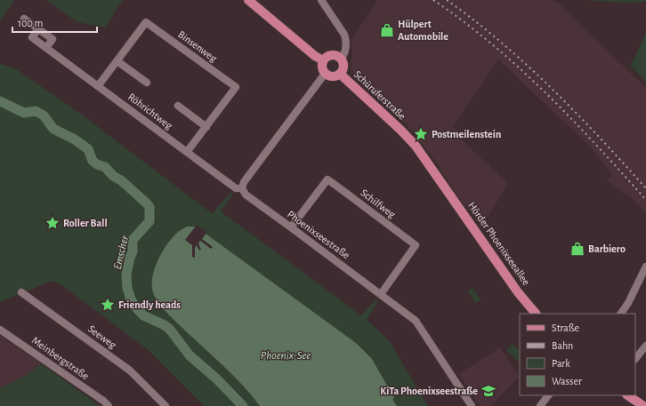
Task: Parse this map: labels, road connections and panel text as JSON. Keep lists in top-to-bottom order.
{
  "streets": {
    "main road": ["Schüruferstraße", "Hörder Phoenixseeallee"],
    "street": [
      "Binsenweg",
      "Röhrichtweg",
      "Schilfweg",
      "Phoenixseestraße",
      "Seeweg",
      "Meinbergstraße"
    ]
  },
  "crossings": [
    ["Binsenweg", "Röhrichtweg"],
    ["Schüruferstraße", "Hörder Phoenixseeallee"],
    ["Röhrichtweg", "Phoenixseestraße"],
    ["Schilfweg", "Phoenixseestraße"]
  ],
  "water": ["Emscher", "Phoenix-See"],
  "places": {
    "shop": ["Hülpert Automobile", "Barbiero"],
    "place": ["Postmeilenstein", "Roller Ball", "Friendly heads"],
    "school or university": ["KiTa Phoenixseestraße"]
  },
  "legend": [
    "Straße",
    "Bahn",
    "Park",
    "Wasser"
  ],
  "scale_bar": "100 m"
}
